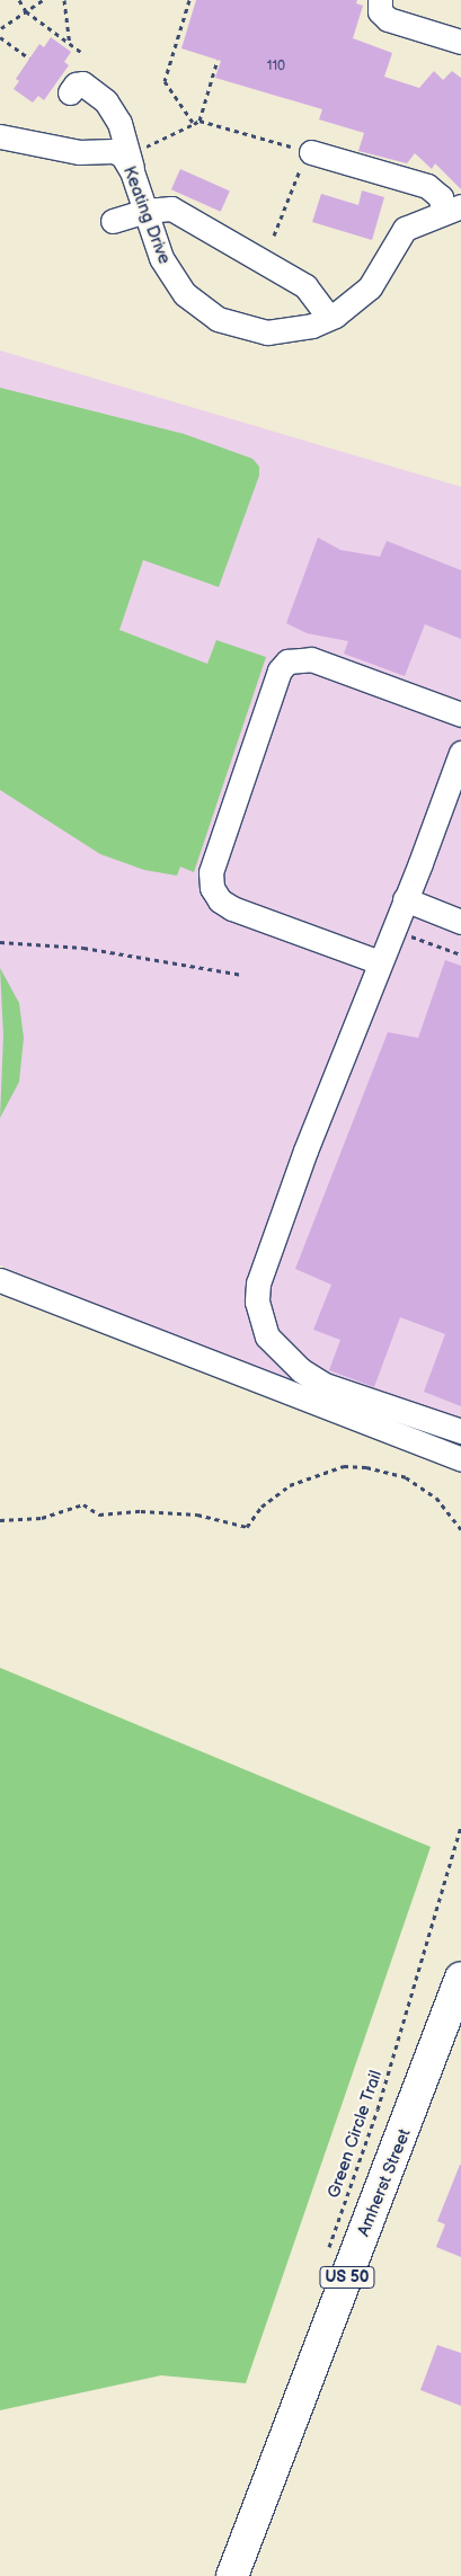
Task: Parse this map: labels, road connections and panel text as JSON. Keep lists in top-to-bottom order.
{
  "streets": {
    "main road": ["Amherst Street", "US 50"],
    "lane": ["Keating Drive"],
    "path": ["Green Circle Trail"]
  },
  "house_numbers": ["110"]
}
